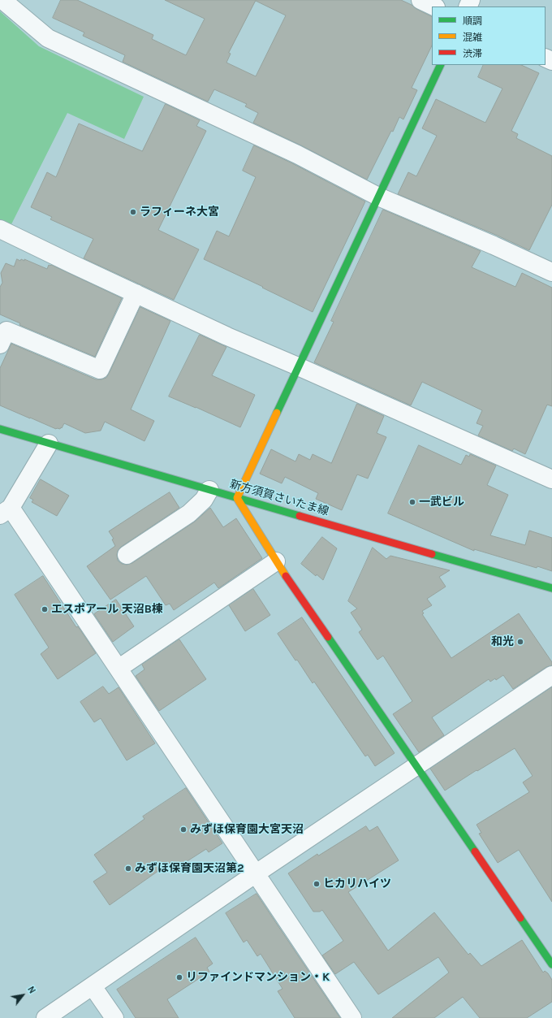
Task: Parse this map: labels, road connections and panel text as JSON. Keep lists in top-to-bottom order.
{
  "streets": {
    "street": ["新方須賀さいたま線"]
  },
  "places": [
    "ラフィーネ大宮",
    "一武ビル",
    "エスポアール 天沼B棟",
    "和光",
    "みずほ保育園大宮天沼",
    "みずほ保育園天沼第2",
    "ヒカリハイツ",
    "リファインドマンション・K"
  ],
  "legend": ["順調", "混雑", "渋滞"],
  "north": "top right"
}
